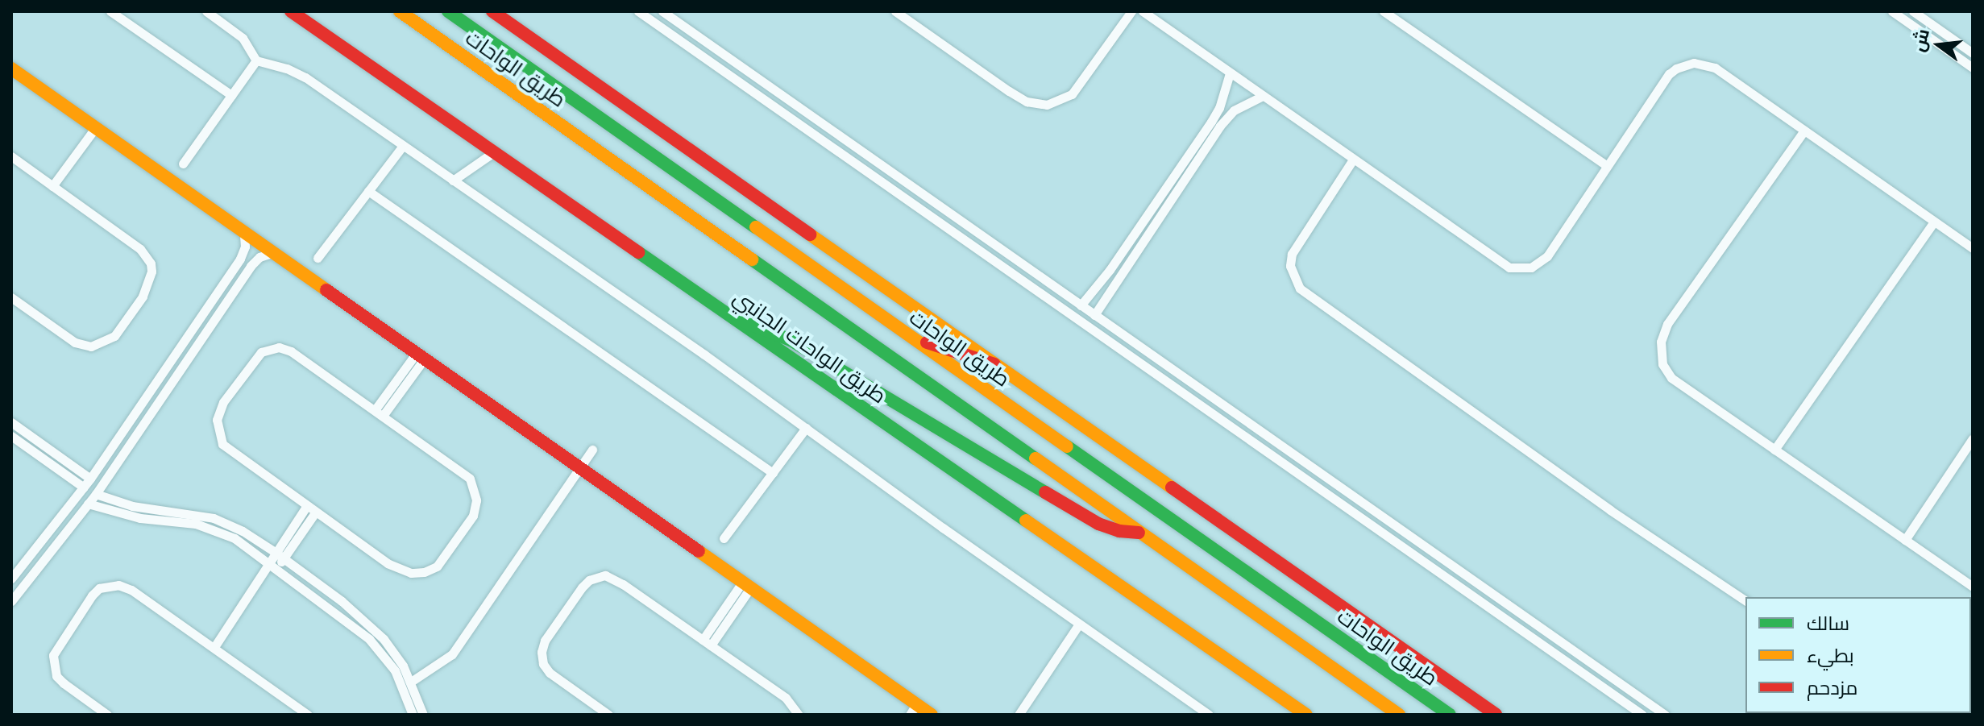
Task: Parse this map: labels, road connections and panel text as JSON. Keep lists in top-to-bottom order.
{
  "streets": {
    "main road": ["طريق الواحات", "طريق الواحات الجانبي"]
  },
  "legend": ["سالك", "بطيء", "مزدحم"],
  "north": "left"
}
